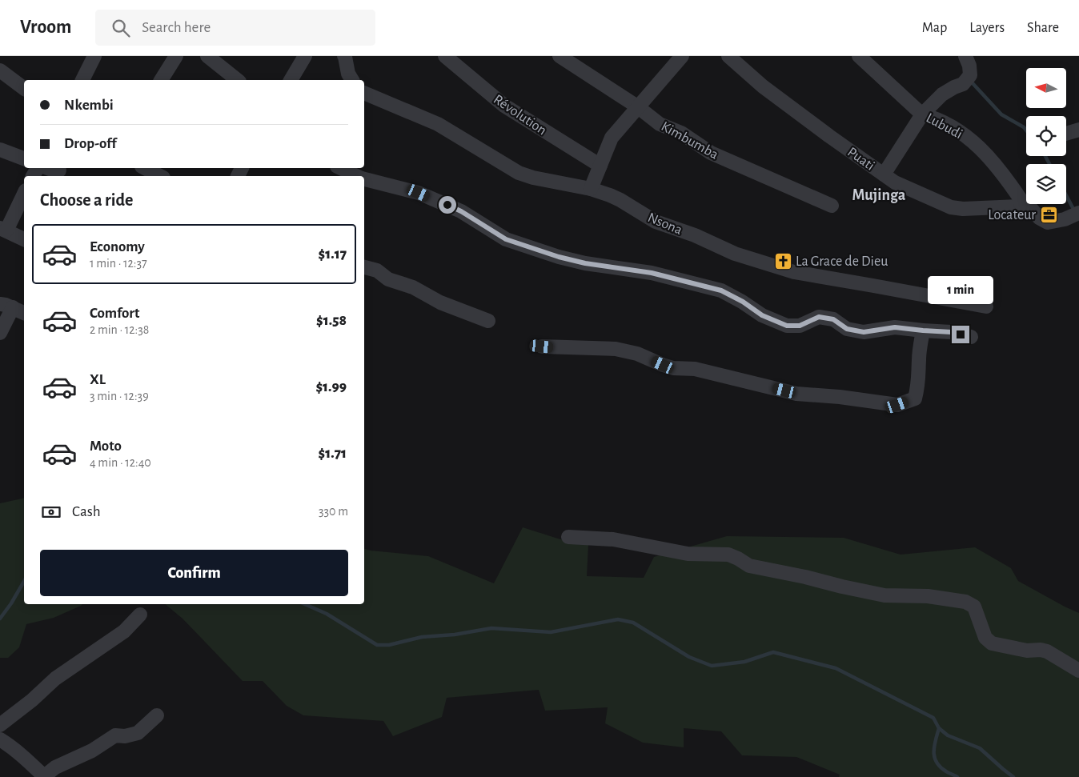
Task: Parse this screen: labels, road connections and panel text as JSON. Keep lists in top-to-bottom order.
{
  "streets": {
    "street": [
      "Révolution",
      "Lubudi",
      "Kimbumba",
      "Puati",
      "Nsona"
    ]
  },
  "crossings": [
    ["Lubudi", "Puati"]
  ],
  "districts": ["Mujinga"],
  "places": {
    "office": ["Locateur"],
    "church": ["La Grace de Dieu"]
  },
  "north": "left",
  "page": {
    "header": "Vroom",
    "search": "Search here",
    "nav": ["Map", "Layers", "Share"],
    "banner": ["Nkembi", "Drop-off"],
    "heading": "Choose a ride",
    "list": [
      {
        "name": "Economy",
        "note": "1 min · 12:37",
        "value": "$1.17"
      },
      {
        "name": "Comfort",
        "note": "2 min · 12:38",
        "value": "$1.58"
      },
      {
        "name": "XL",
        "note": "3 min · 12:39",
        "value": "$1.99"
      },
      {
        "name": "Moto",
        "note": "4 min · 12:40",
        "value": "$1.71"
      }
    ],
    "bubble": "1 min",
    "pay": ["Cash", "330 m"],
    "buttons": "Confirm"
  }
}
